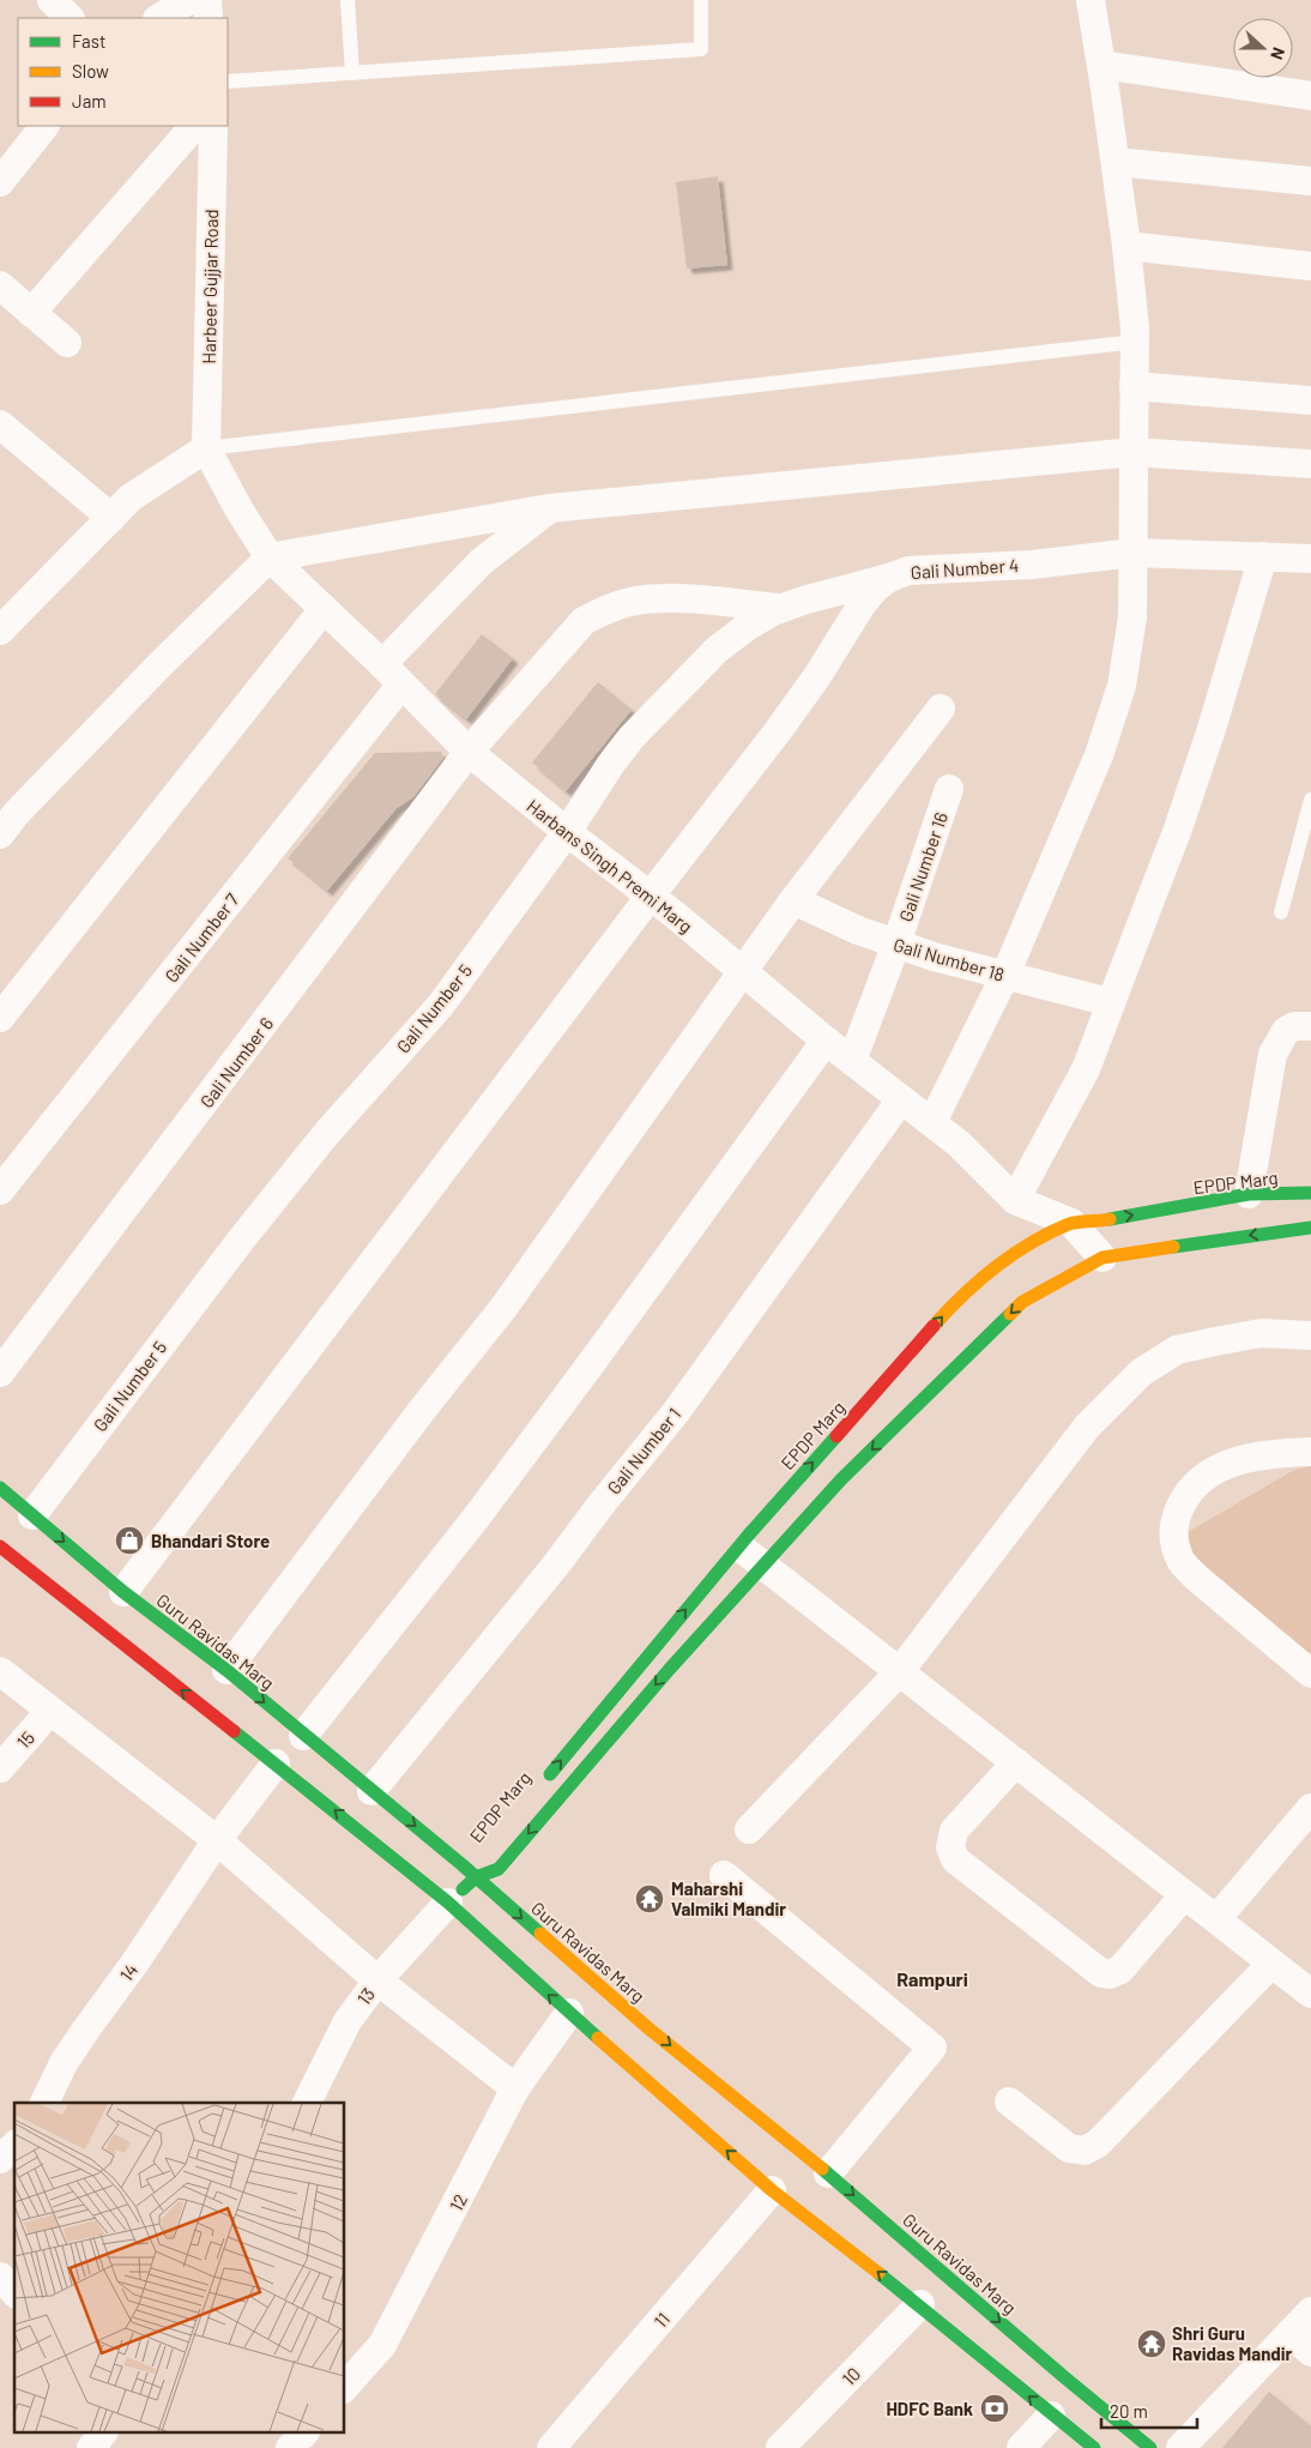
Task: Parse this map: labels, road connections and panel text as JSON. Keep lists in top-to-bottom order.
{
  "streets": {
    "main road": ["EPDP Marg", "Guru Ravidas Marg"],
    "street": [
      "Harbeer Gujjar Road",
      "Gali Number 4",
      "Harbans Singh Premi Marg",
      "Gali Number 16",
      "Gali Number 7",
      "Gali Number 18",
      "Gali Number 5",
      "Gali Number 6",
      "Gali Number 1",
      "15",
      "14",
      "13",
      "12",
      "11",
      "10"
    ]
  },
  "crossings": [
    ["Harbeer Gujjar Road", "Harbans Singh Premi Marg"],
    ["Gali Number 4", "Harbans Singh Premi Marg"],
    ["Gali Number 4", "Gali Number 5"],
    ["Gali Number 4", "Guru Ravidas Marg"],
    ["Harbans Singh Premi Marg", "Gali Number 16"],
    ["Harbans Singh Premi Marg", "Gali Number 7"],
    ["Harbans Singh Premi Marg", "Gali Number 5"],
    ["Harbans Singh Premi Marg", "Gali Number 6"],
    ["Harbans Singh Premi Marg", "EPDP Marg"],
    ["Harbans Singh Premi Marg", "Gali Number 1"],
    ["Gali Number 16", "Gali Number 18"],
    ["Gali Number 5", "Gali Number 6"],
    ["Gali Number 5", "Guru Ravidas Marg"],
    ["EPDP Marg", "Guru Ravidas Marg"],
    ["Gali Number 1", "Guru Ravidas Marg"]
  ],
  "districts": ["Rampuri"],
  "places": {
    "shop": ["Bhandari Store"],
    "temple": ["Maharshi Valmiki Mandir", "Shri Guru Ravidas Mandir"],
    "bank": ["HDFC Bank"]
  },
  "legend": ["Fast", "Slow", "Jam"],
  "scale_bar": "20 m",
  "north": "right"
}
